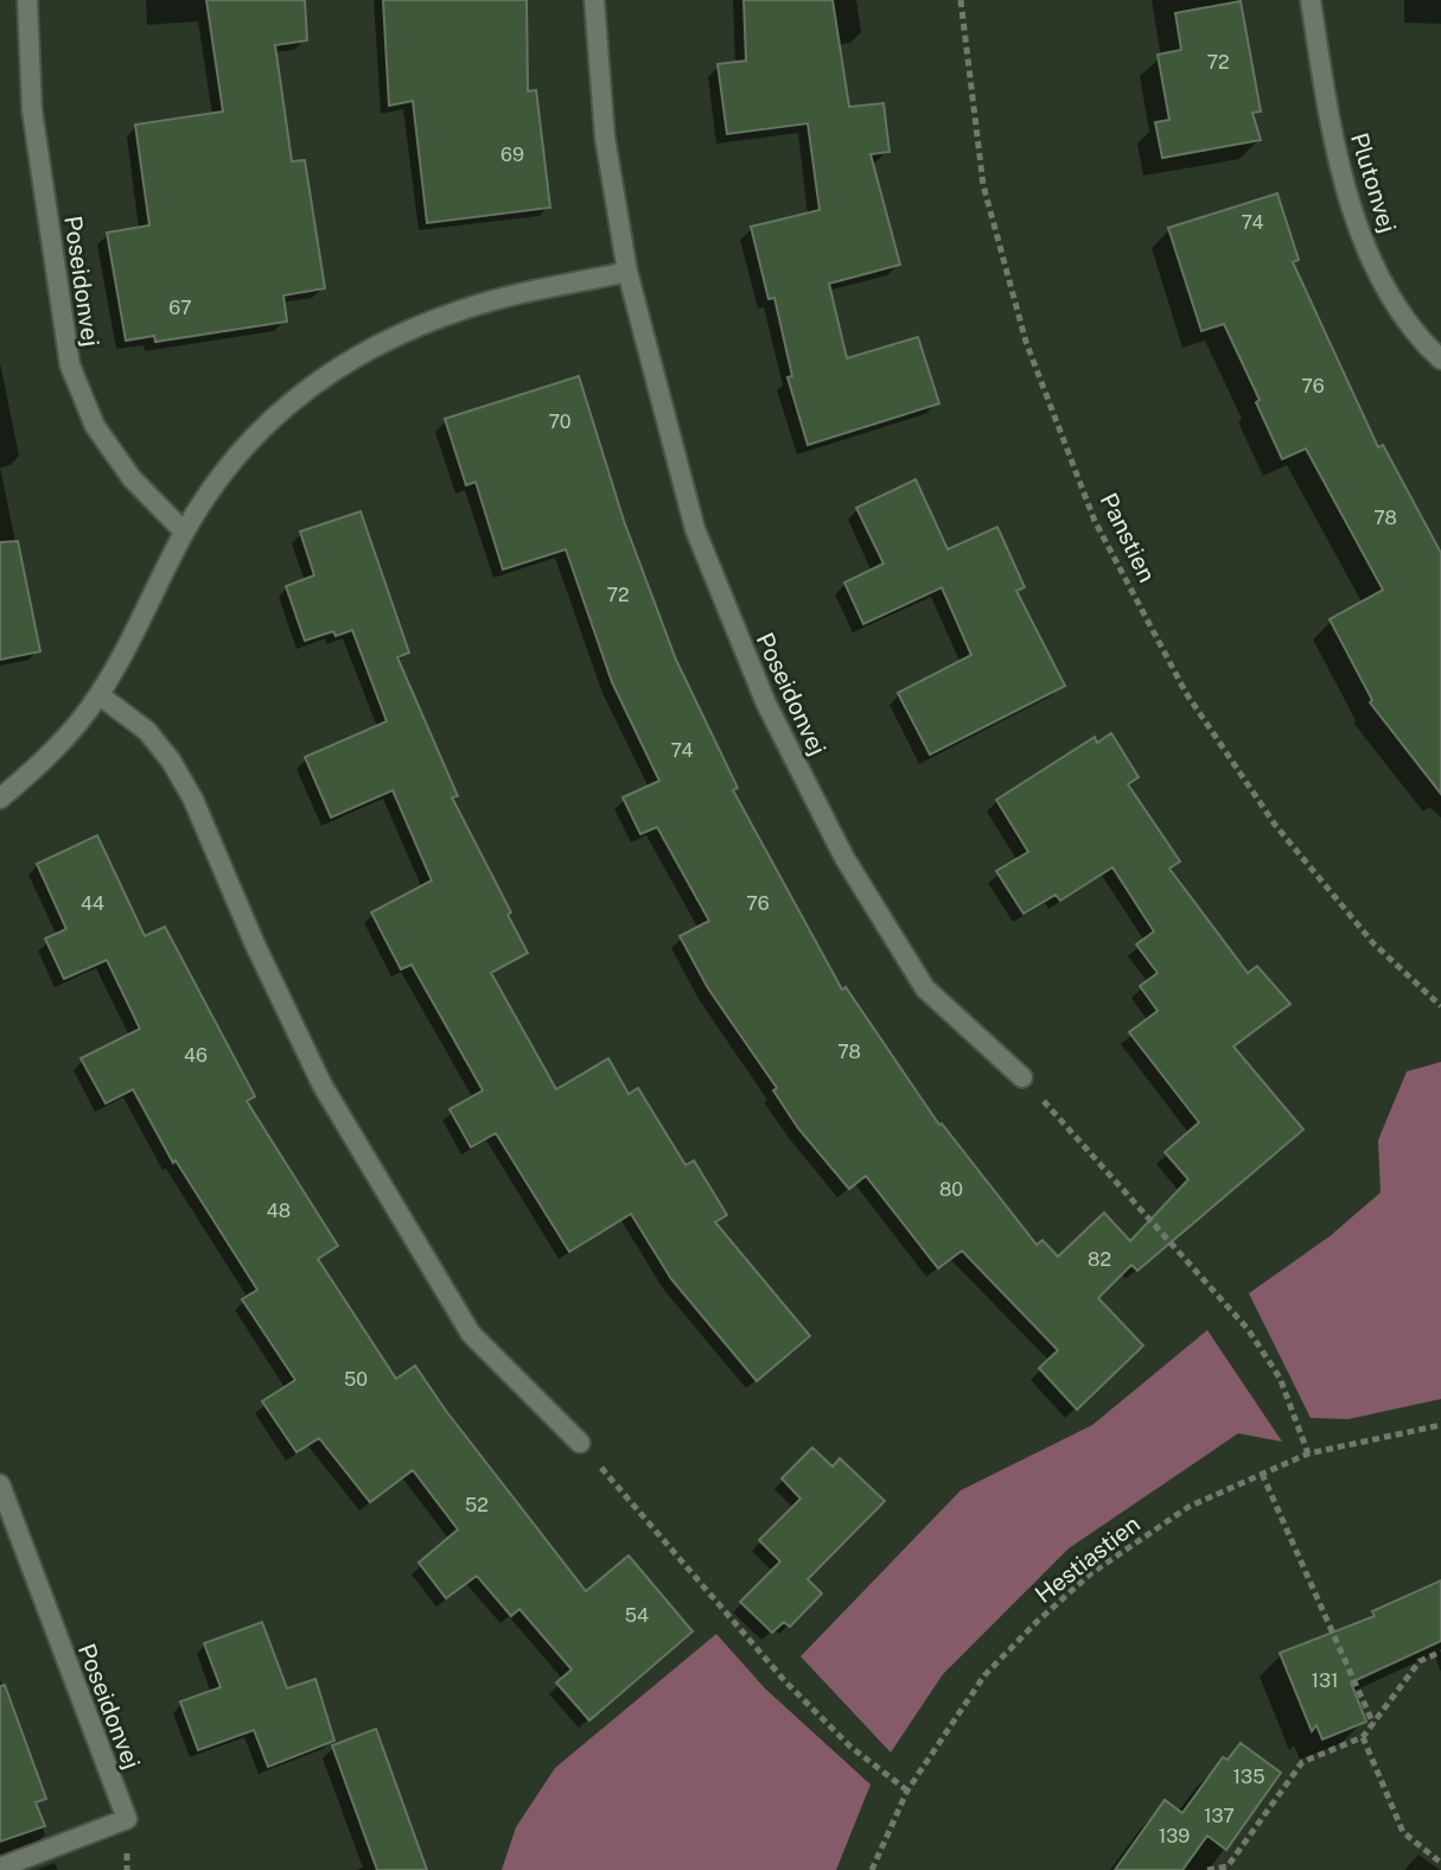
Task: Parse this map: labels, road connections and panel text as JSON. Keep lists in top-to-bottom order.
{
  "streets": {
    "street": ["Plutonvej", "Poseidonvej"],
    "path": ["Panstien", "Hestiastien"]
  },
  "house_numbers": [
    "72",
    "69",
    "74",
    "67",
    "76",
    "70",
    "78",
    "72",
    "74",
    "44",
    "76",
    "78",
    "46",
    "80",
    "48",
    "82",
    "50",
    "52",
    "54",
    "131",
    "135",
    "137",
    "139"
  ]
}
